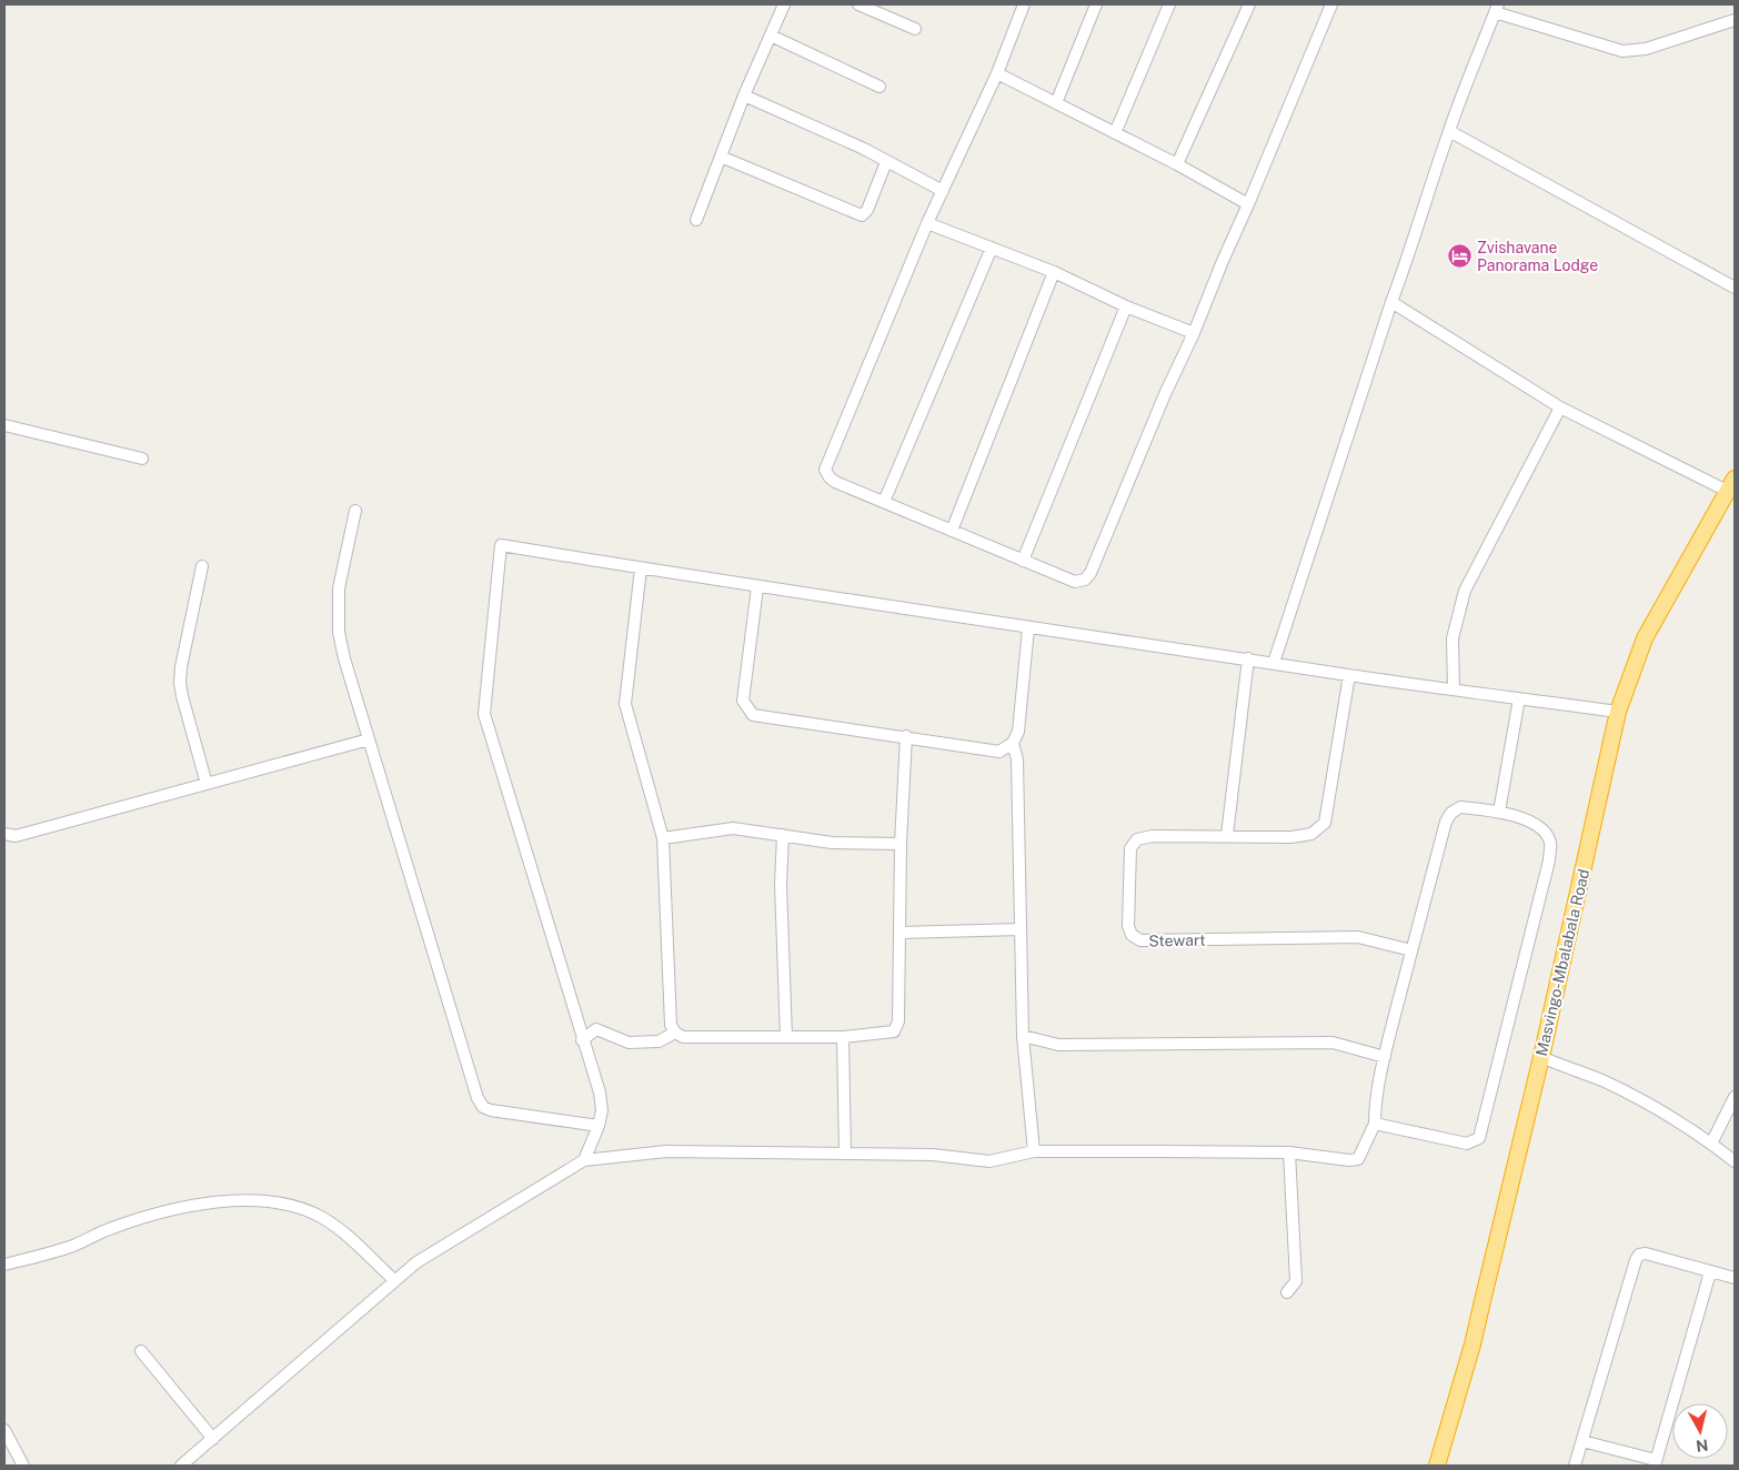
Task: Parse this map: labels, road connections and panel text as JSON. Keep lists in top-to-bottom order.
{
  "streets": {
    "highway": ["Masvingo-Mbalabala Road"],
    "street": ["Stewart"]
  },
  "places": {
    "hotel": ["Zvishavane Panorama Lodge"]
  },
  "north": "bottom"
}
